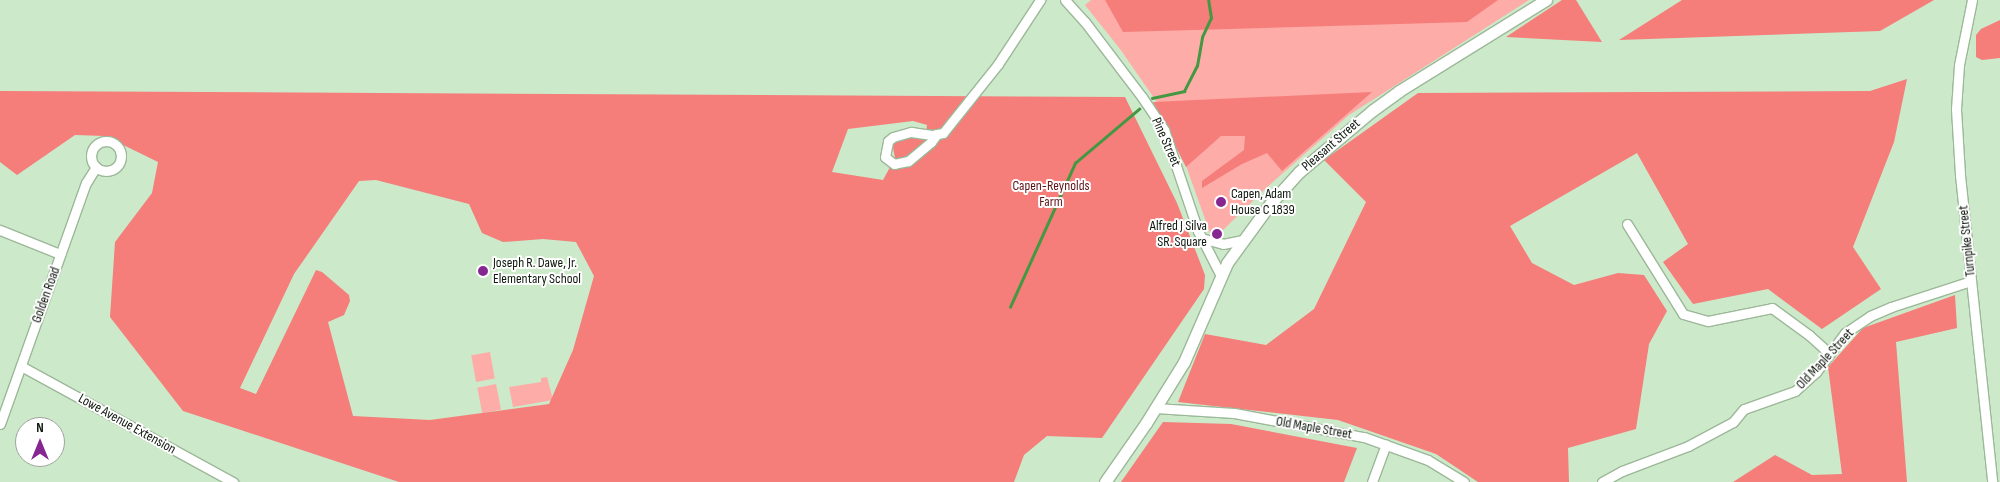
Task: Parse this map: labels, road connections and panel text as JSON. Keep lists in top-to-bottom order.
{
  "streets": {
    "main road": ["Pleasant Street"],
    "street": [
      "Pine Street",
      "Turnpike Street",
      "Golden Road",
      "Old Maple Street",
      "Lowe Avenue Extension"
    ]
  },
  "crossings": [
    ["Pine Street", "Pleasant Street"],
    ["Pleasant Street", "Old Maple Street"],
    ["Turnpike Street", "Old Maple Street"],
    ["Golden Road", "Lowe Avenue Extension"]
  ],
  "parks": ["Capen-Reynolds Farm"],
  "places": ["Capen, Adam House C 1839", "Alfred J Silva SR. Square", "Joseph R. Dawe, Jr. Elementary School"],
  "north": "top"
}
